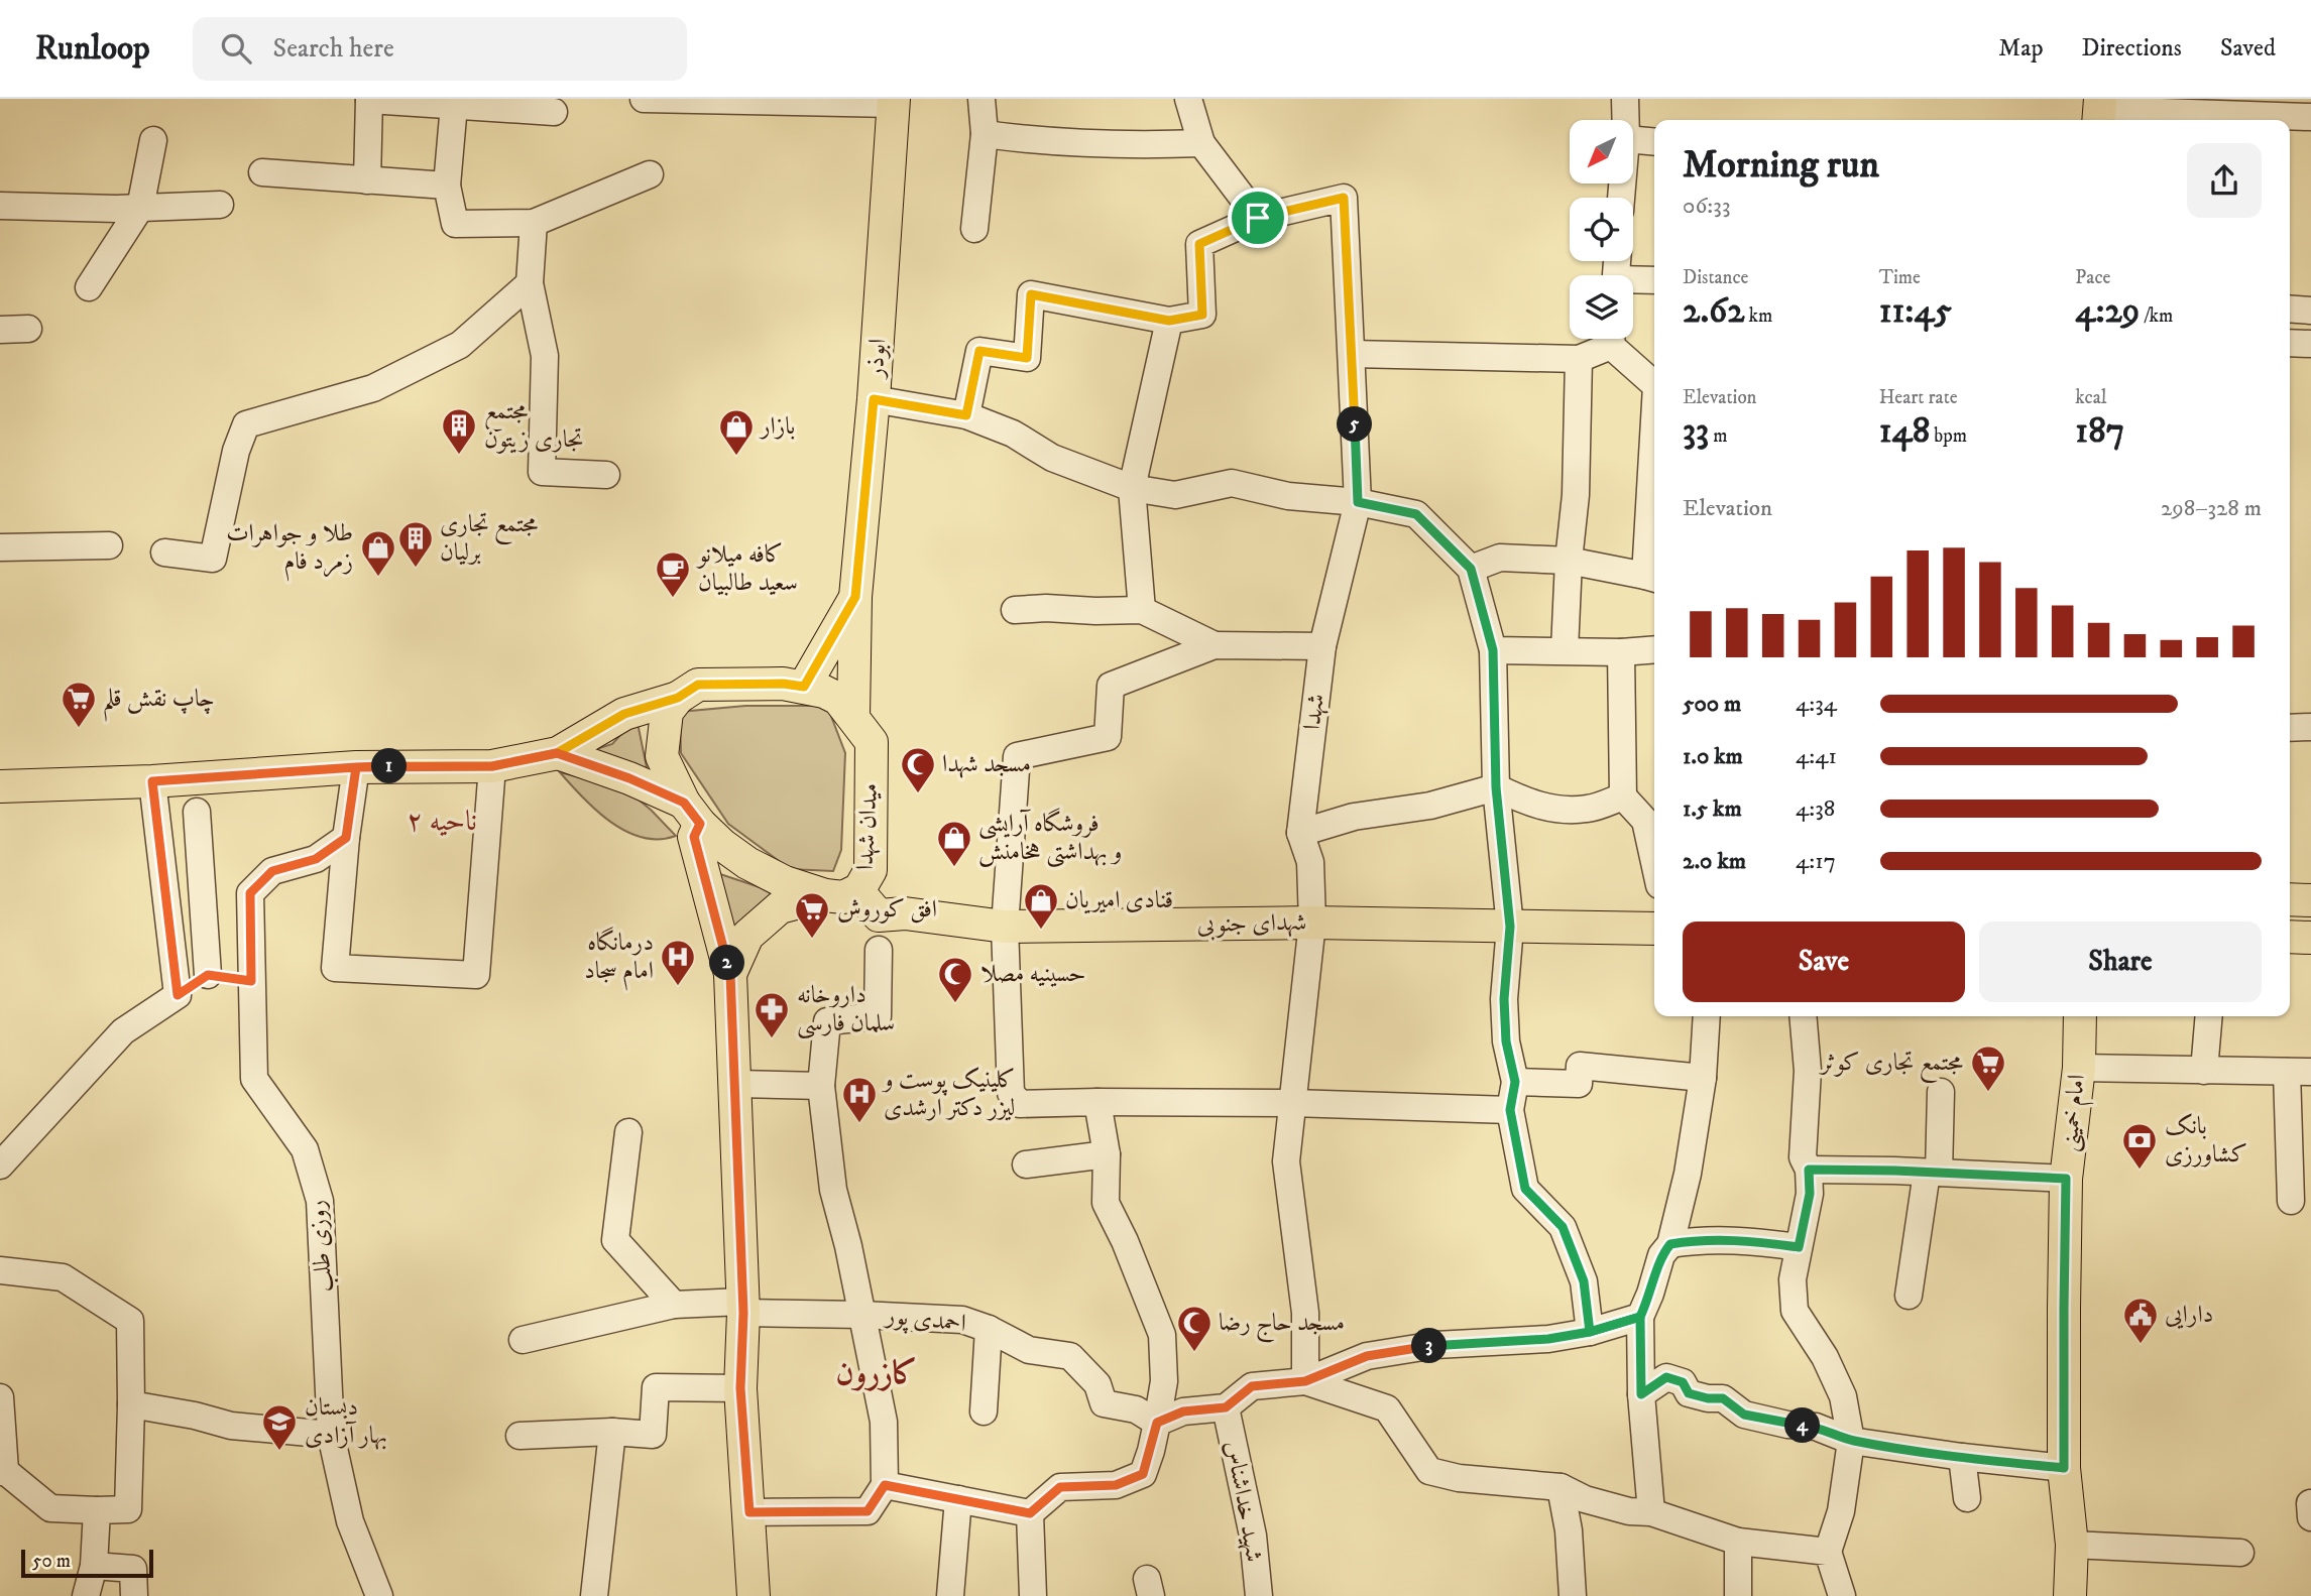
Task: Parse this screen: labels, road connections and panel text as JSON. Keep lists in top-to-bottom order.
{
  "streets": {
    "main road": [
      "ابوذر",
      "میدان شهدا",
      "شهدای جنوبی",
      "امام خمینی"
    ],
    "street": [
      "شهدا",
      "روزی طلب",
      "احمدی پور",
      "شهید خداشناس"
    ]
  },
  "crossings": [
    ["ابوذر", "میدان شهدا"],
    ["ابوذر", "شهدای جنوبی"],
    ["شهدا", "شهدای جنوبی"],
    ["میدان شهدا", "شهدای جنوبی"]
  ],
  "districts": ["ناحیه ۲", "کازرون"],
  "places": {
    "building": ["مجتمع تجاری زیتون", "مجتمع تجاری برلیان"],
    "shop": [
      "بازار",
      "طلا و جواهرات زمرد فام",
      "فروشگاه آرایشی و بهداشتی هخامنش",
      "قنادی امیریان"
    ],
    "cafe": ["کافه میلانو سعید طالبیان"],
    "supermarket": ["چاپ نقش قلم", "افق کوروش", "مجتمع تجاری کوثر"],
    "mosque": ["مسجد شهدا", "حسینیه مصلا", "مسجد حاج رضا"],
    "hospital": ["درمانگاه امام سجاد", "کلینیک پوست و لیزر دکتر ارشدی"],
    "pharmacy": ["داروخانه سلمان فارسی"],
    "bank": ["بانک کشاورزی"],
    "public building": ["دارایی"],
    "school or university": ["دبستان بهار آزادی"]
  },
  "scale_bar": "50 m",
  "north": "bottom left",
  "page": {
    "header": "Runloop",
    "search": "Search here",
    "nav": ["Map", "Directions", "Saved"],
    "heading": ["Morning run", "06:33"],
    "stats": [
      ["Distance", "2.62 km"],
      ["Time", "11:45"],
      ["Pace", "4:29 /km"],
      ["Elevation", "33 m"],
      ["Heart rate", "148 bpm"],
      ["kcal", "187"]
    ],
    "pins": [
      "5",
      "1",
      "2",
      "3",
      "4"
    ],
    "chart": ["Elevation", "298–328 m"],
    "list": [
      {
        "name": "500 m",
        "note": "4:34"
      },
      {
        "name": "1.0 km",
        "note": "4:41"
      },
      {
        "name": "1.5 km",
        "note": "4:38"
      },
      {
        "name": "2.0 km",
        "note": "4:17"
      }
    ],
    "buttons": ["Save", "Share"],
    "scale": "50 m"
  }
}
